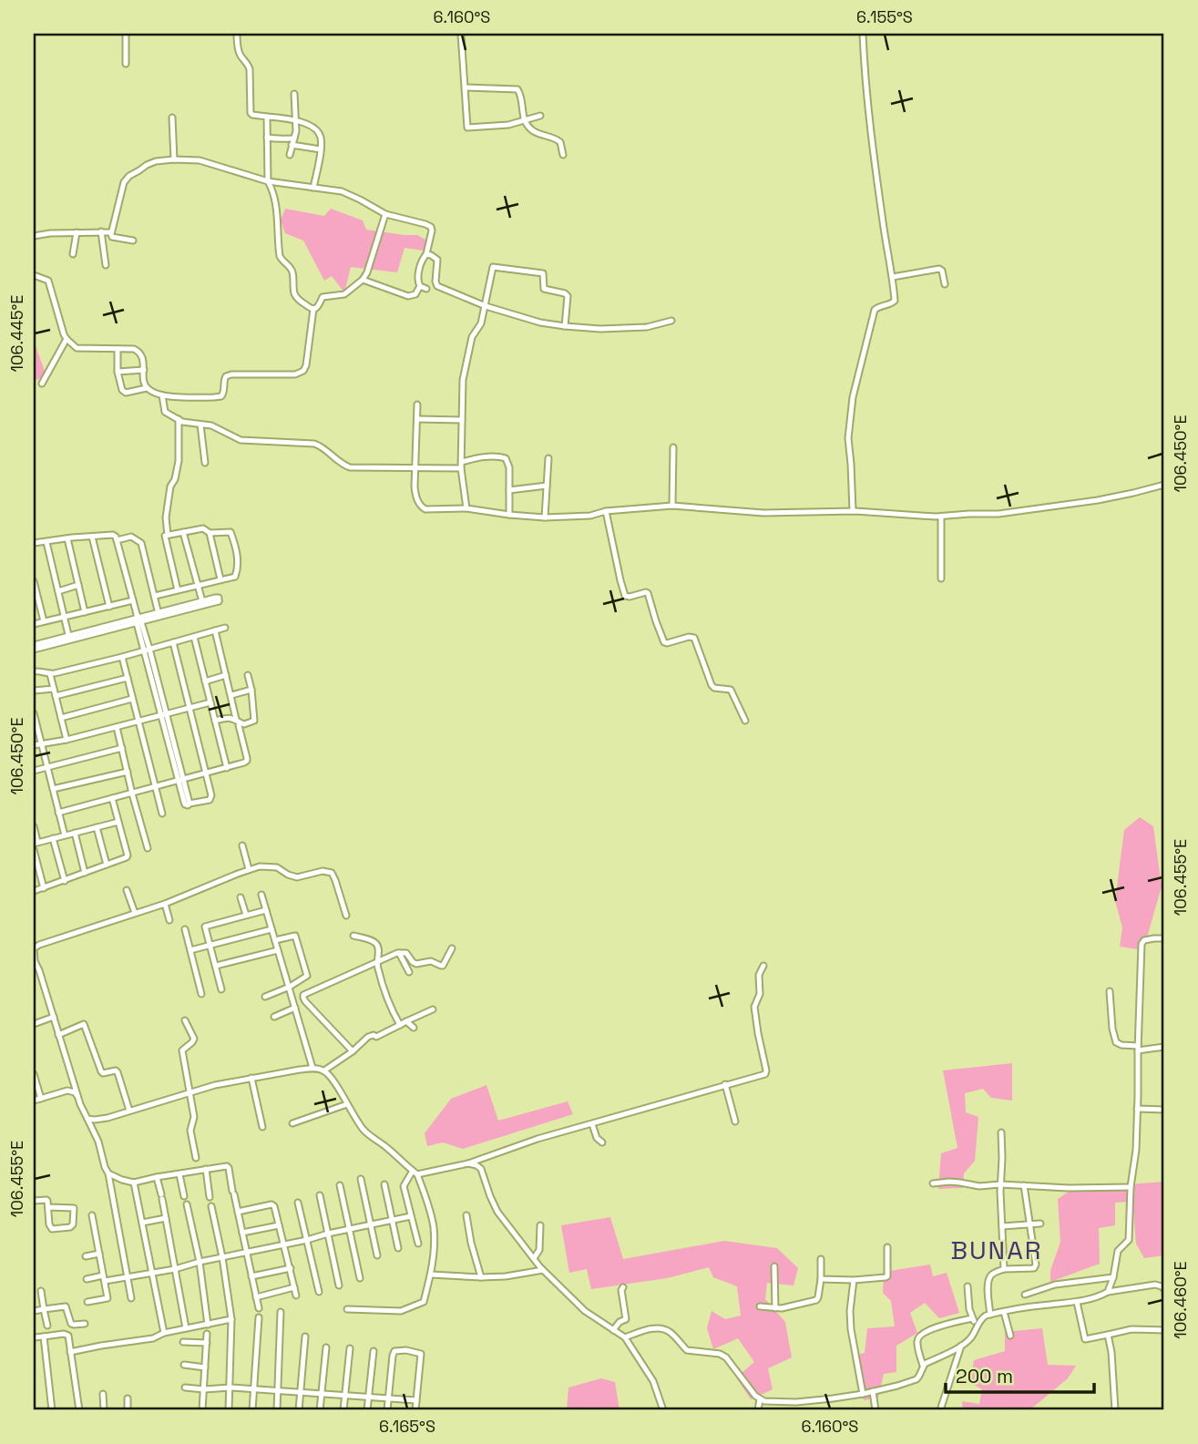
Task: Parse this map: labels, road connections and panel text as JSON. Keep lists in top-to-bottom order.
{
  "districts": ["BUNAR"],
  "scale_bar": "200 m",
  "coordinates": [
    "6.160°S",
    "6.155°S",
    "106.445°E",
    "106.450°E",
    "106.455°E",
    "106.460°E",
    "6.165°S"
  ]
}
